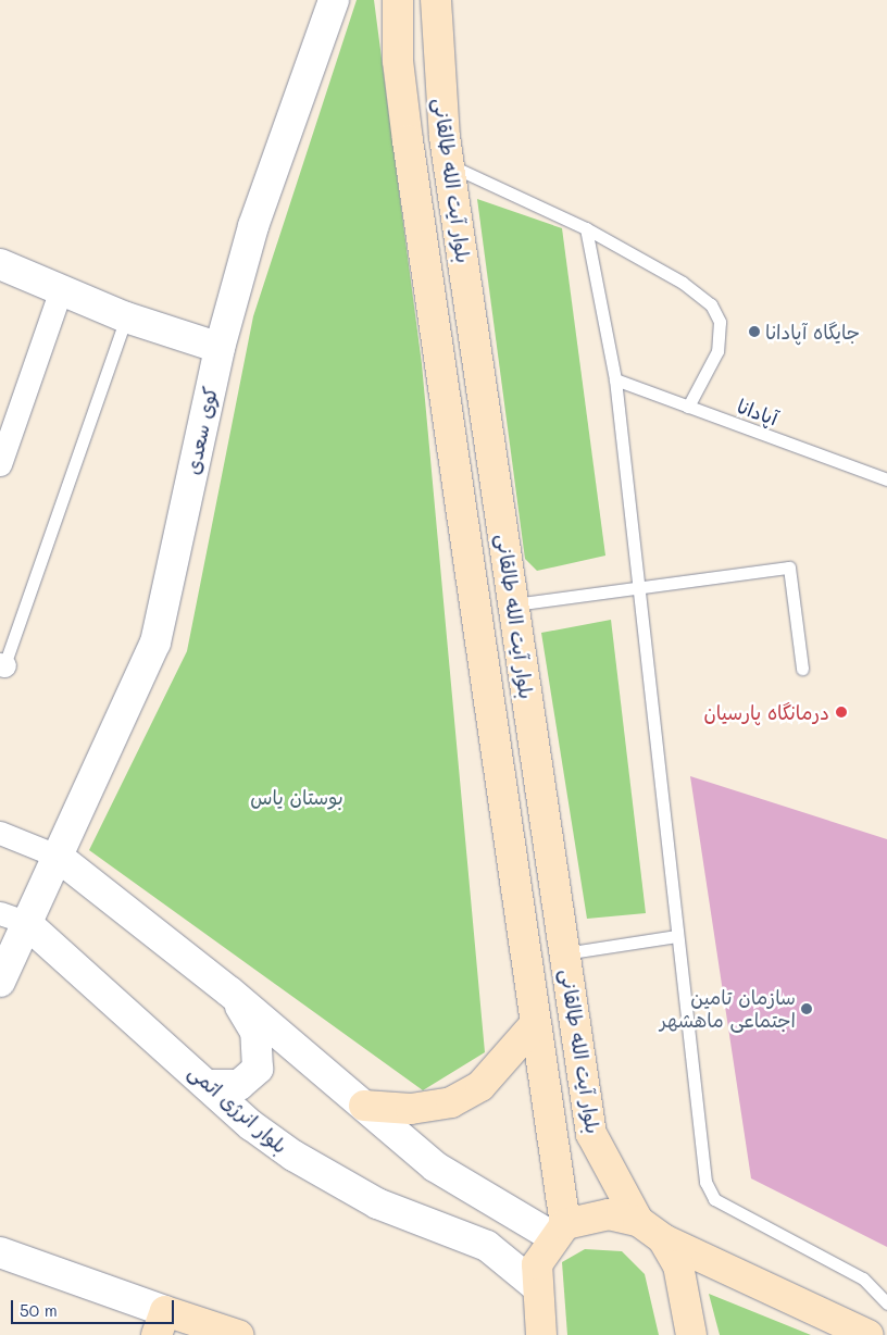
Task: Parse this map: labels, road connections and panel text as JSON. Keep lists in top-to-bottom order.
{
  "streets": {
    "main road": ["بلوار آیت الله طالقانی"],
    "street": ["کوی سعدی", "بلوار انرژی اتمی"],
    "lane": ["آپادانا"]
  },
  "crossings": [
    ["کوی سعدی", "بلوار انرژی اتمی"]
  ],
  "parks": ["بوستان یاس"],
  "places": ["جایگاه آپادانا", "درمانگاه پارسیان", "سازمان تامین اجتماعی ماهشهر"],
  "scale_bar": "50 m"
}
